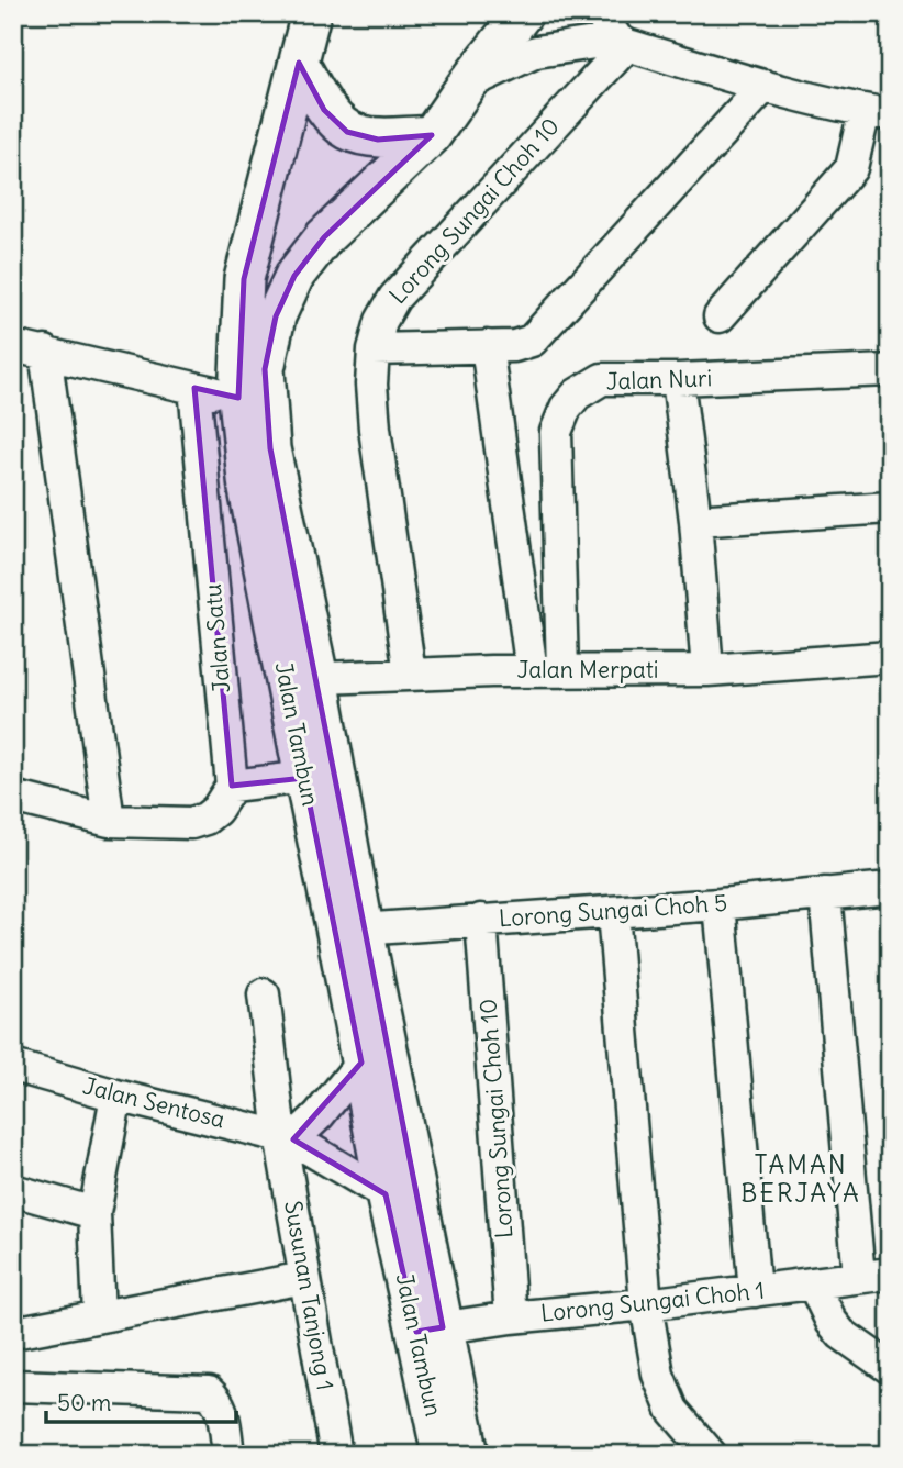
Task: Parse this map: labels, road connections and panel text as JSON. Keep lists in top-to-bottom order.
{
  "streets": {
    "main road": ["Jalan Tambun"],
    "street": [
      "Lorong Sungai Choh 10",
      "Jalan Nuri",
      "Jalan Satu",
      "Jalan Merpati",
      "Lorong Sungai Choh 5",
      "Jalan Sentosa",
      "Susunan Tanjong 1",
      "Lorong Sungai Choh 1"
    ]
  },
  "crossings": [
    ["Lorong Sungai Choh 10", "Jalan Merpati"],
    ["Lorong Sungai Choh 10", "Lorong Sungai Choh 5"],
    ["Lorong Sungai Choh 10", "Lorong Sungai Choh 1"],
    ["Jalan Nuri", "Jalan Merpati"],
    ["Jalan Merpati", "Jalan Tambun"],
    ["Jalan Tambun", "Lorong Sungai Choh 5"],
    ["Jalan Tambun", "Jalan Sentosa"],
    ["Jalan Tambun", "Lorong Sungai Choh 1"],
    ["Jalan Sentosa", "Susunan Tanjong 1"]
  ],
  "districts": ["TAMAN BERJAYA"],
  "scale_bar": "50 m"
}
